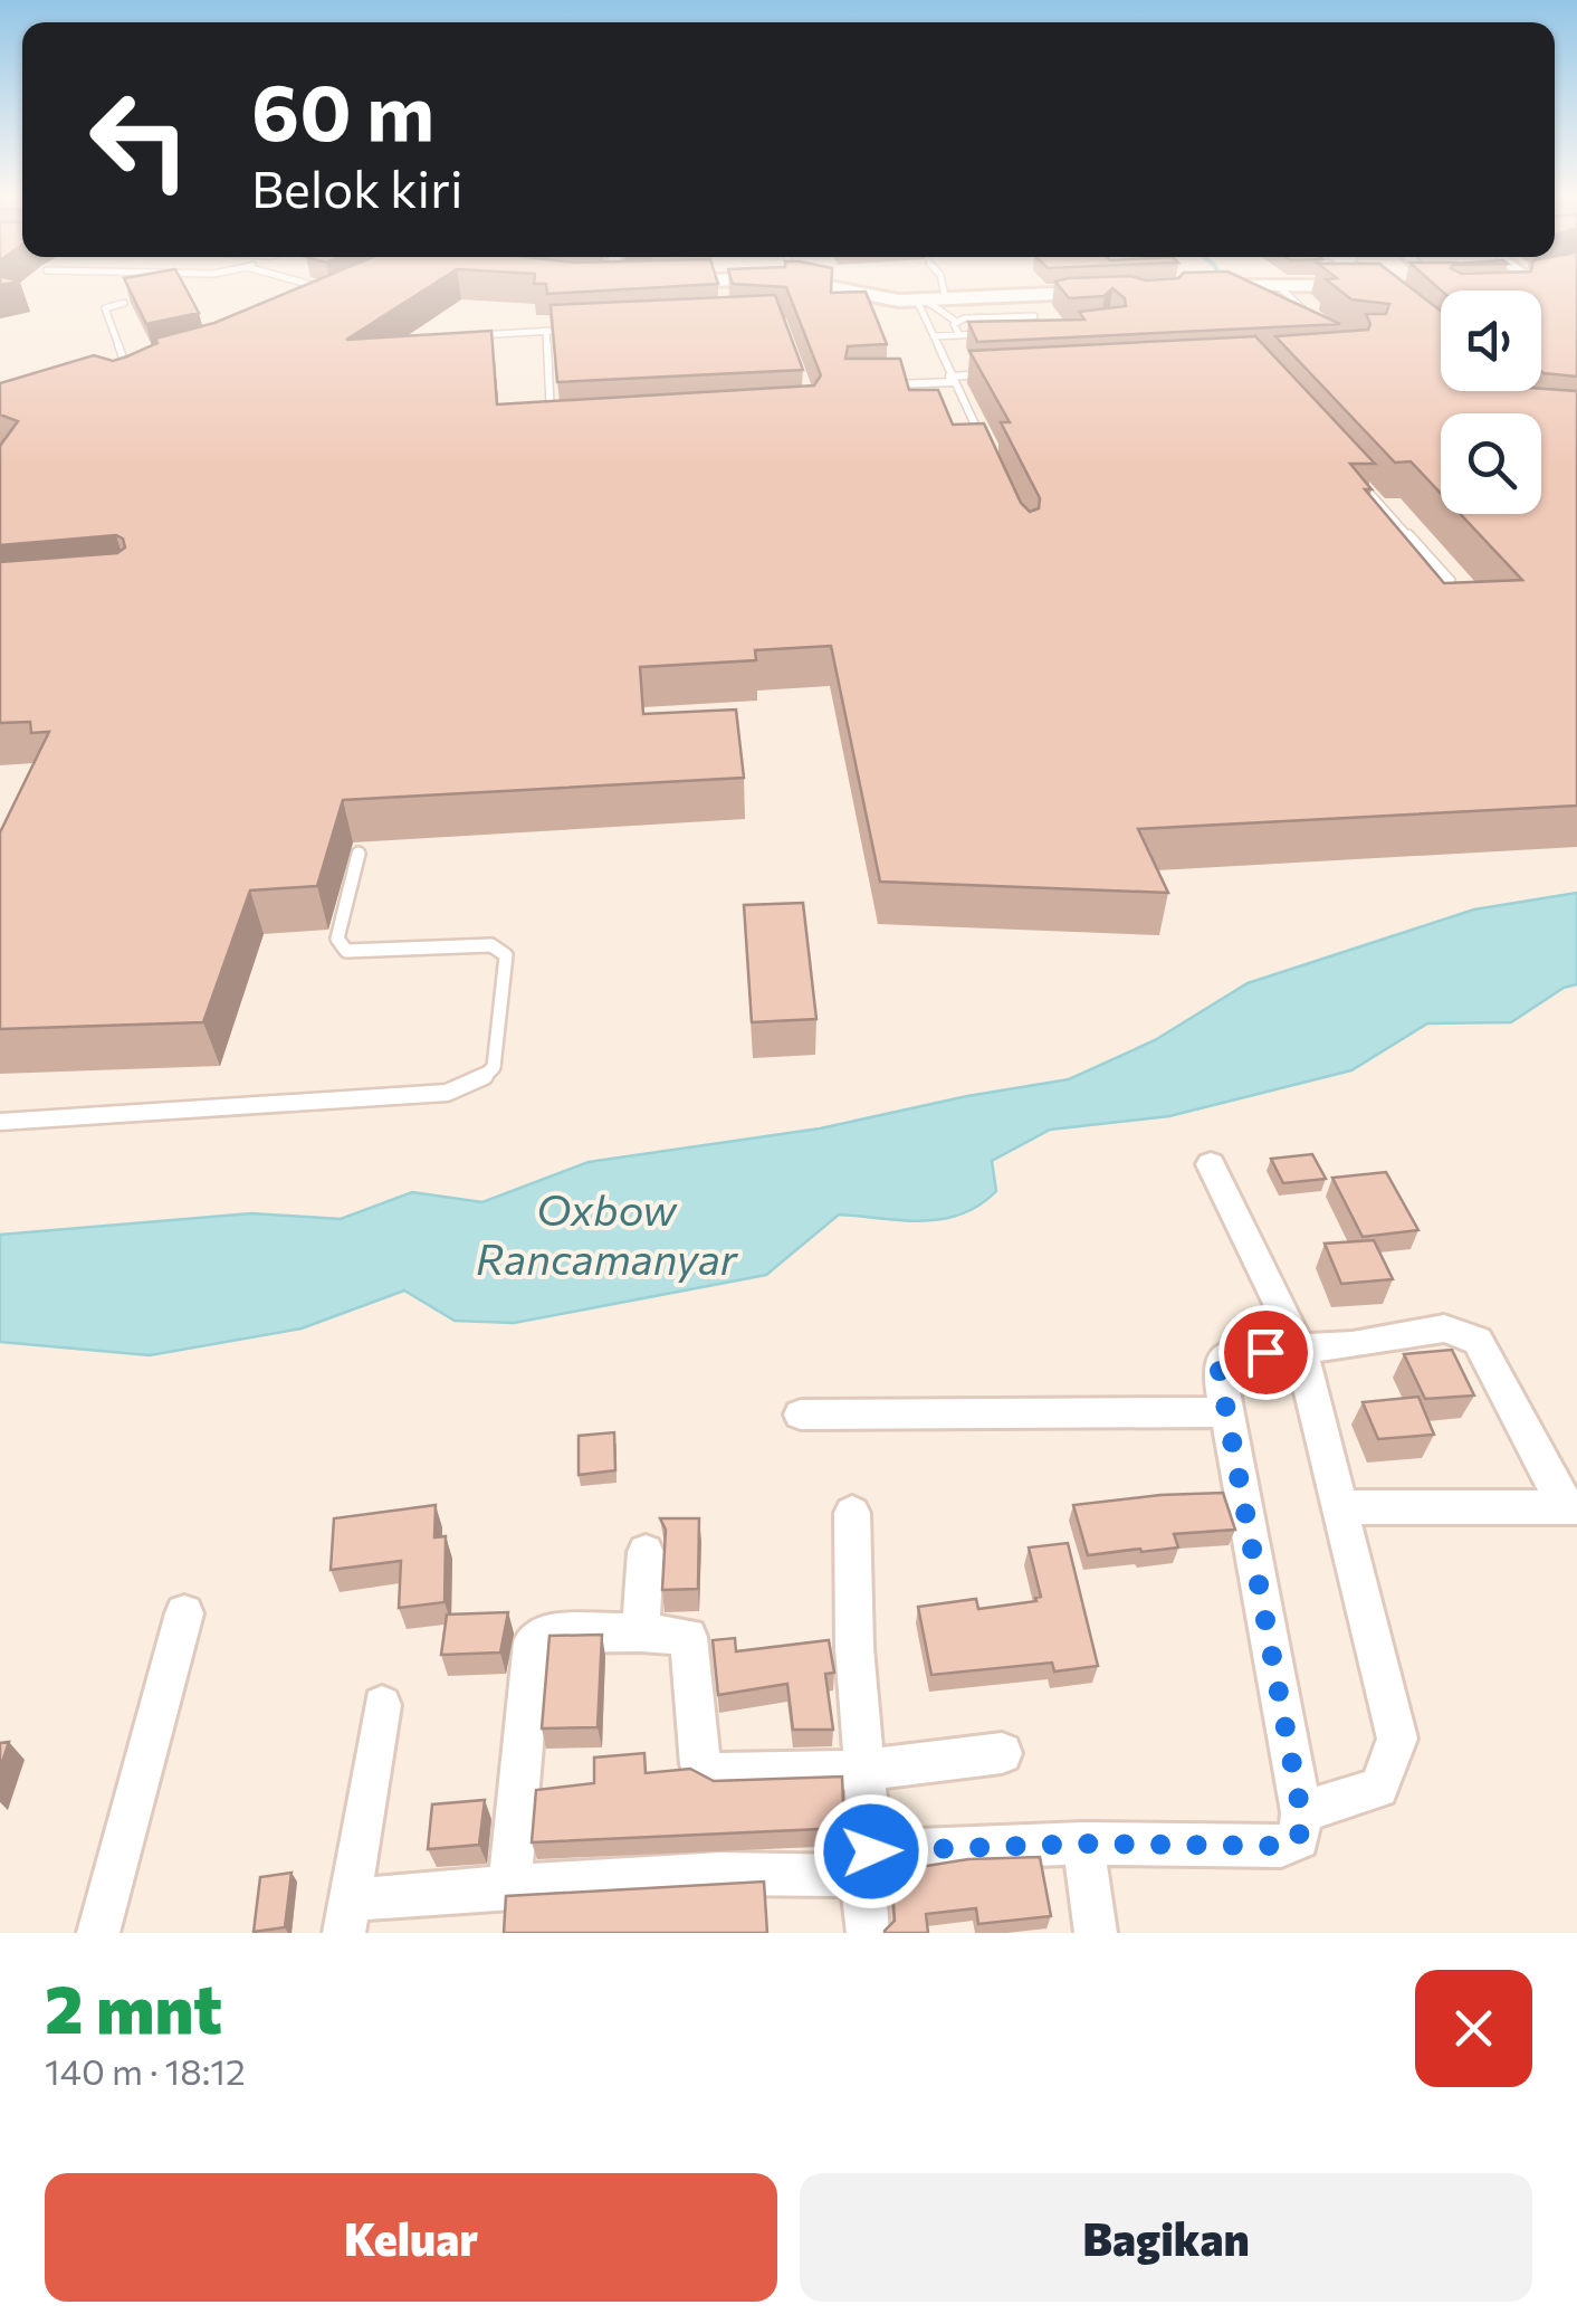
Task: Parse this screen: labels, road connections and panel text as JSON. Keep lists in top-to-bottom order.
{
  "water": ["Oxbow Rancamanyar"],
  "page": {
    "turn": ["60 m", "Belok kiri"],
    "heading": ["2 mnt", "140 m · 18:12"],
    "buttons": ["Keluar", "Bagikan"]
  }
}
